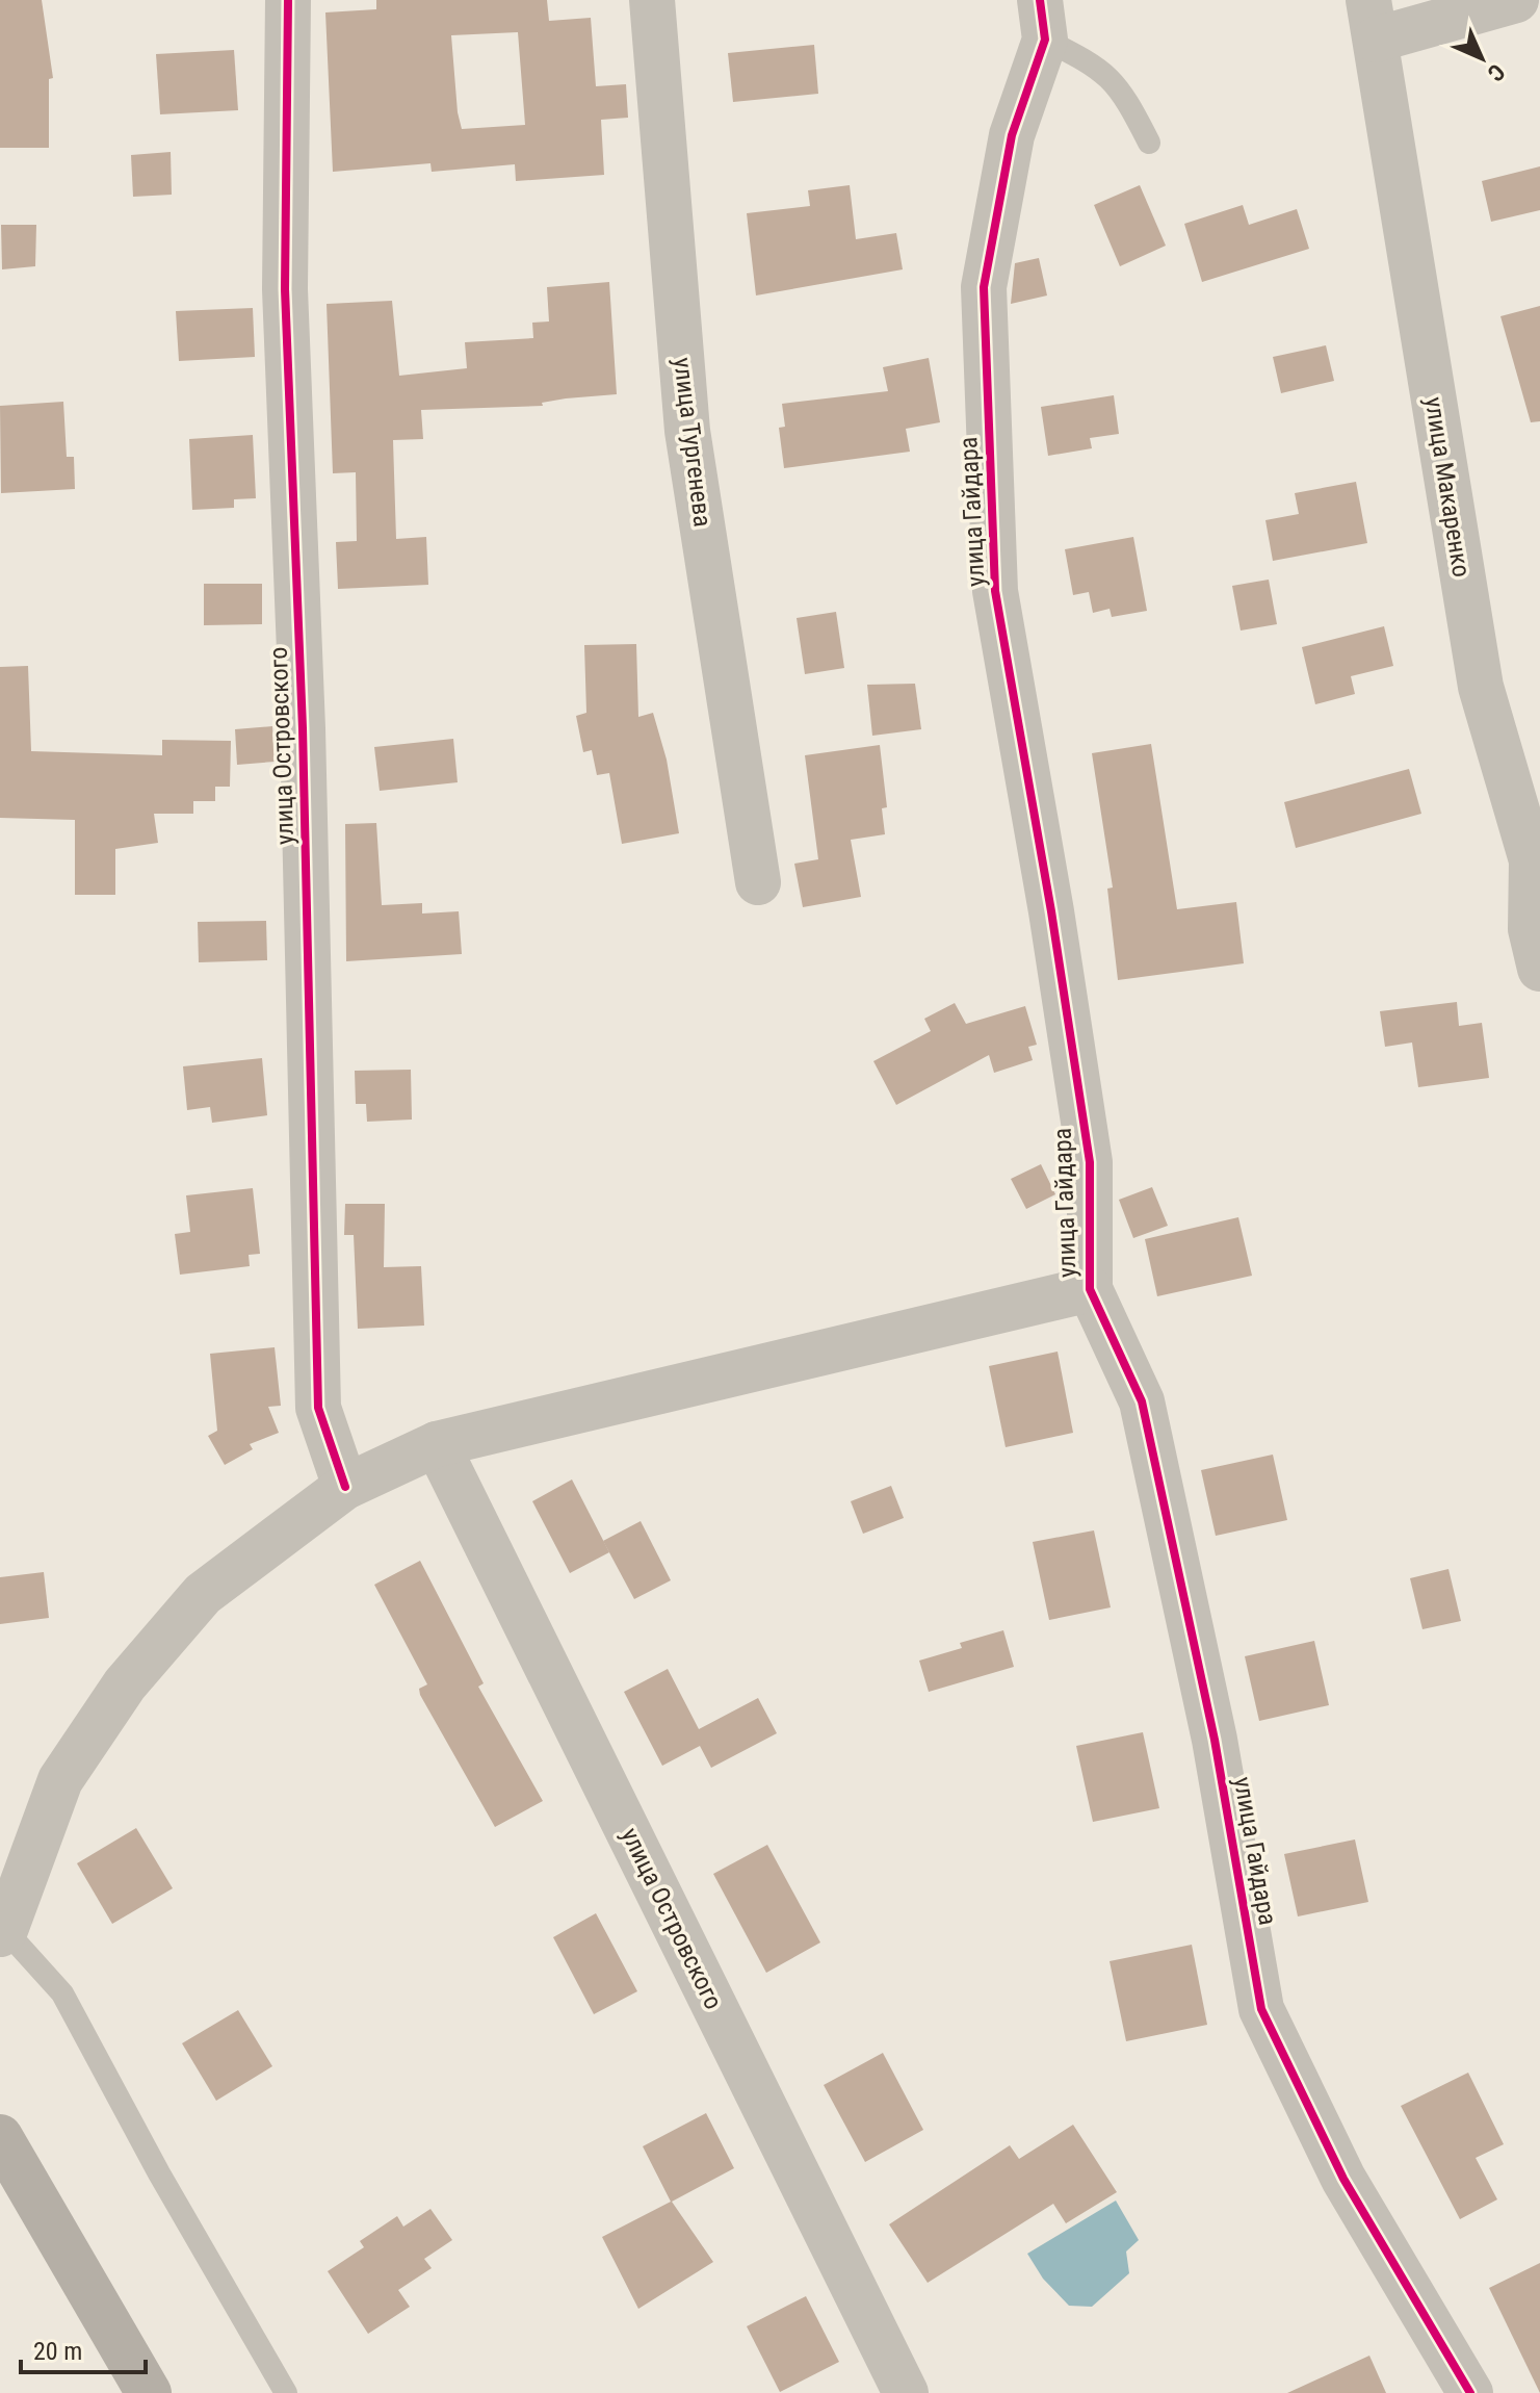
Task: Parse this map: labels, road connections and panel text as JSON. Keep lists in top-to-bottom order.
{
  "streets": {
    "street": [
      "улица Тургенева",
      "улица Макаренко",
      "улица Гайдара",
      "улица Островского"
    ]
  },
  "scale_bar": "20 m",
  "north": "bottom right"
}
